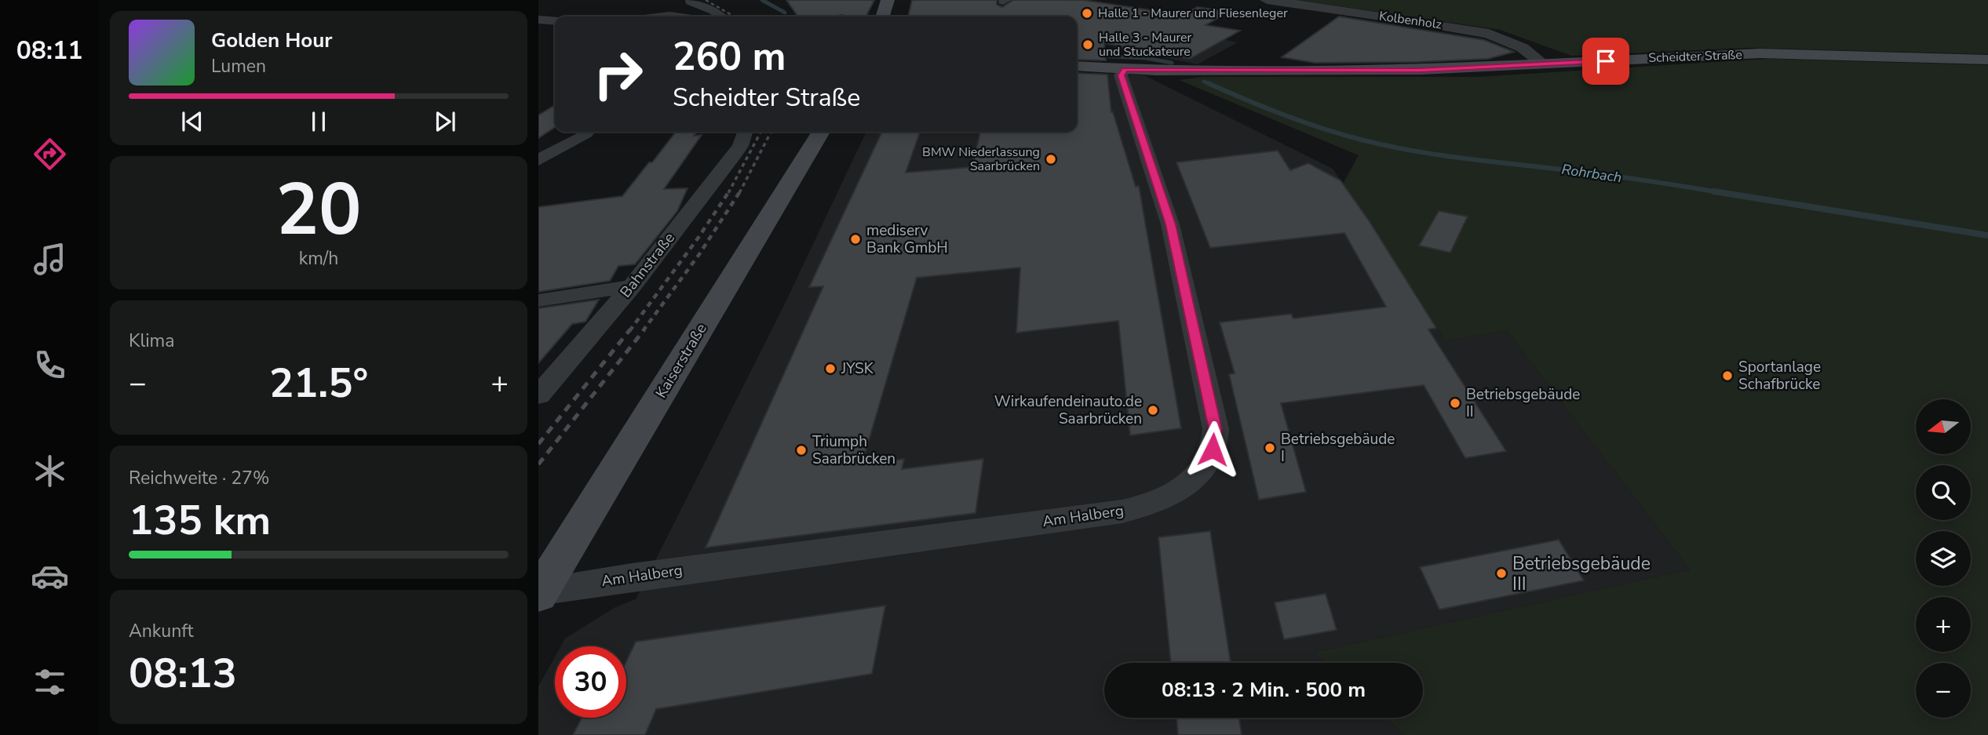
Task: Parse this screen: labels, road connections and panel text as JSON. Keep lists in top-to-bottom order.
{
  "streets": {
    "main road": ["Scheidter Straße", "Kaiserstraße"],
    "street": ["Kolbenholz", "Bahnstraße", "Am Halberg"]
  },
  "crossings": [
    ["Kolbenholz", "Scheidter Straße"],
    ["Scheidter Straße", "Am Halberg"],
    ["Kaiserstraße", "Am Halberg"]
  ],
  "water": ["Rohrbach"],
  "places": [
    "Halle 1 - Maurer und Fliesenleger",
    "Halle 3 - Maurer und Stuckateure",
    "BMW Niederlassung Saarbrücken",
    "mediserv Bank GmbH",
    "JYSK",
    "Sportanlage Schafbrücke",
    "Betriebsgebäude II",
    "Wirkaufendeinauto.de Saarbrücken",
    "Betriebsgebäude I",
    "Triumph Saarbrücken",
    "Betriebsgebäude III"
  ],
  "north": "left",
  "page": {
    "tabs": "08:11",
    "turn": ["260 m", "Scheidter Straße"],
    "song": ["Golden Hour", "Lumen"],
    "tile": [
      ["20", "km/h"],
      "Klima",
      ["Reichweite · 27%", "135 km"],
      ["Ankunft", "08:13"]
    ],
    "heat": ["−", "21.5°", "+"],
    "map_buttons": ["+", "−"],
    "limit": "30",
    "trip": "08:13 · 2 Min. · 500 m"
  }
}
